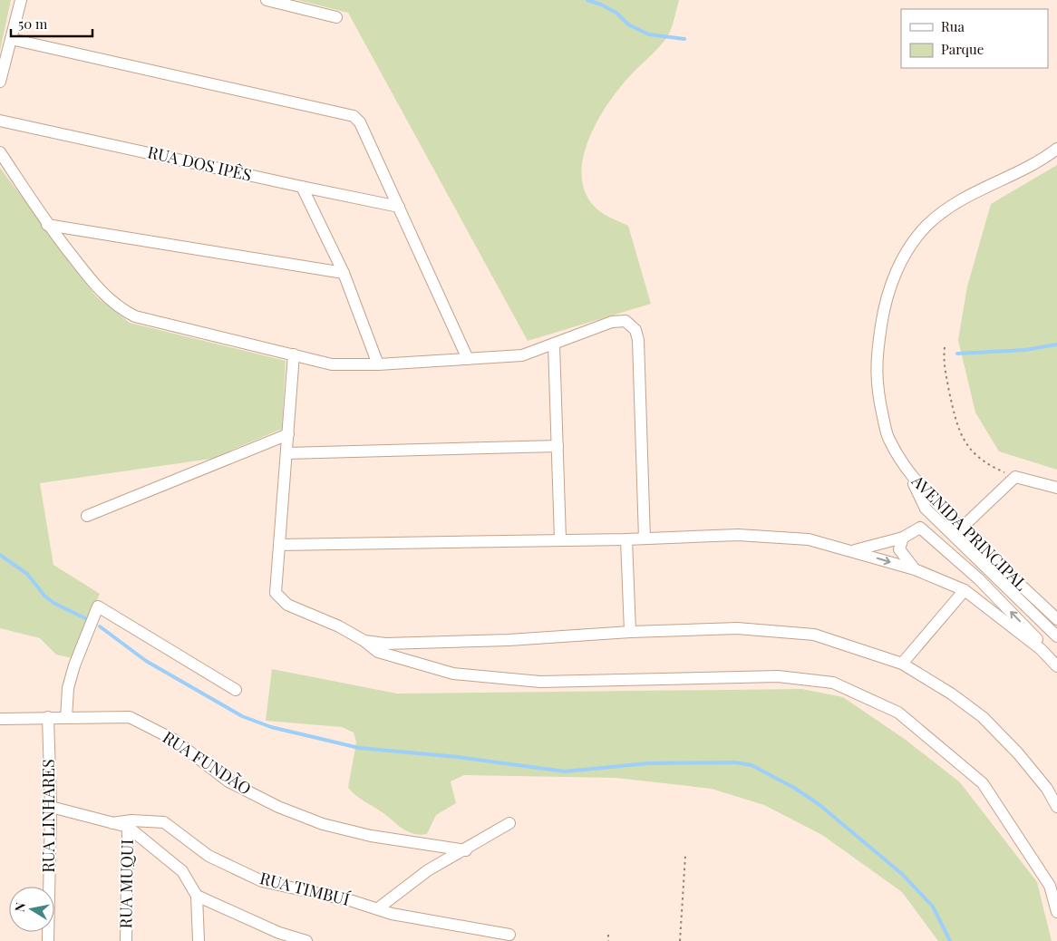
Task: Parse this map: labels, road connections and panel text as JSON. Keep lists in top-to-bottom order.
{
  "streets": {
    "street": [
      "RUA DOS IPÊS",
      "AVENIDA PRINCIPAL",
      "RUA FUNDÃO",
      "RUA LINHARES",
      "RUA MUQUI",
      "RUA TIMBUÍ"
    ]
  },
  "crossings": [
    ["RUA FUNDÃO", "RUA LINHARES"]
  ],
  "legend": ["Rua", "Parque"],
  "scale_bar": "50 m",
  "north": "left"
}
